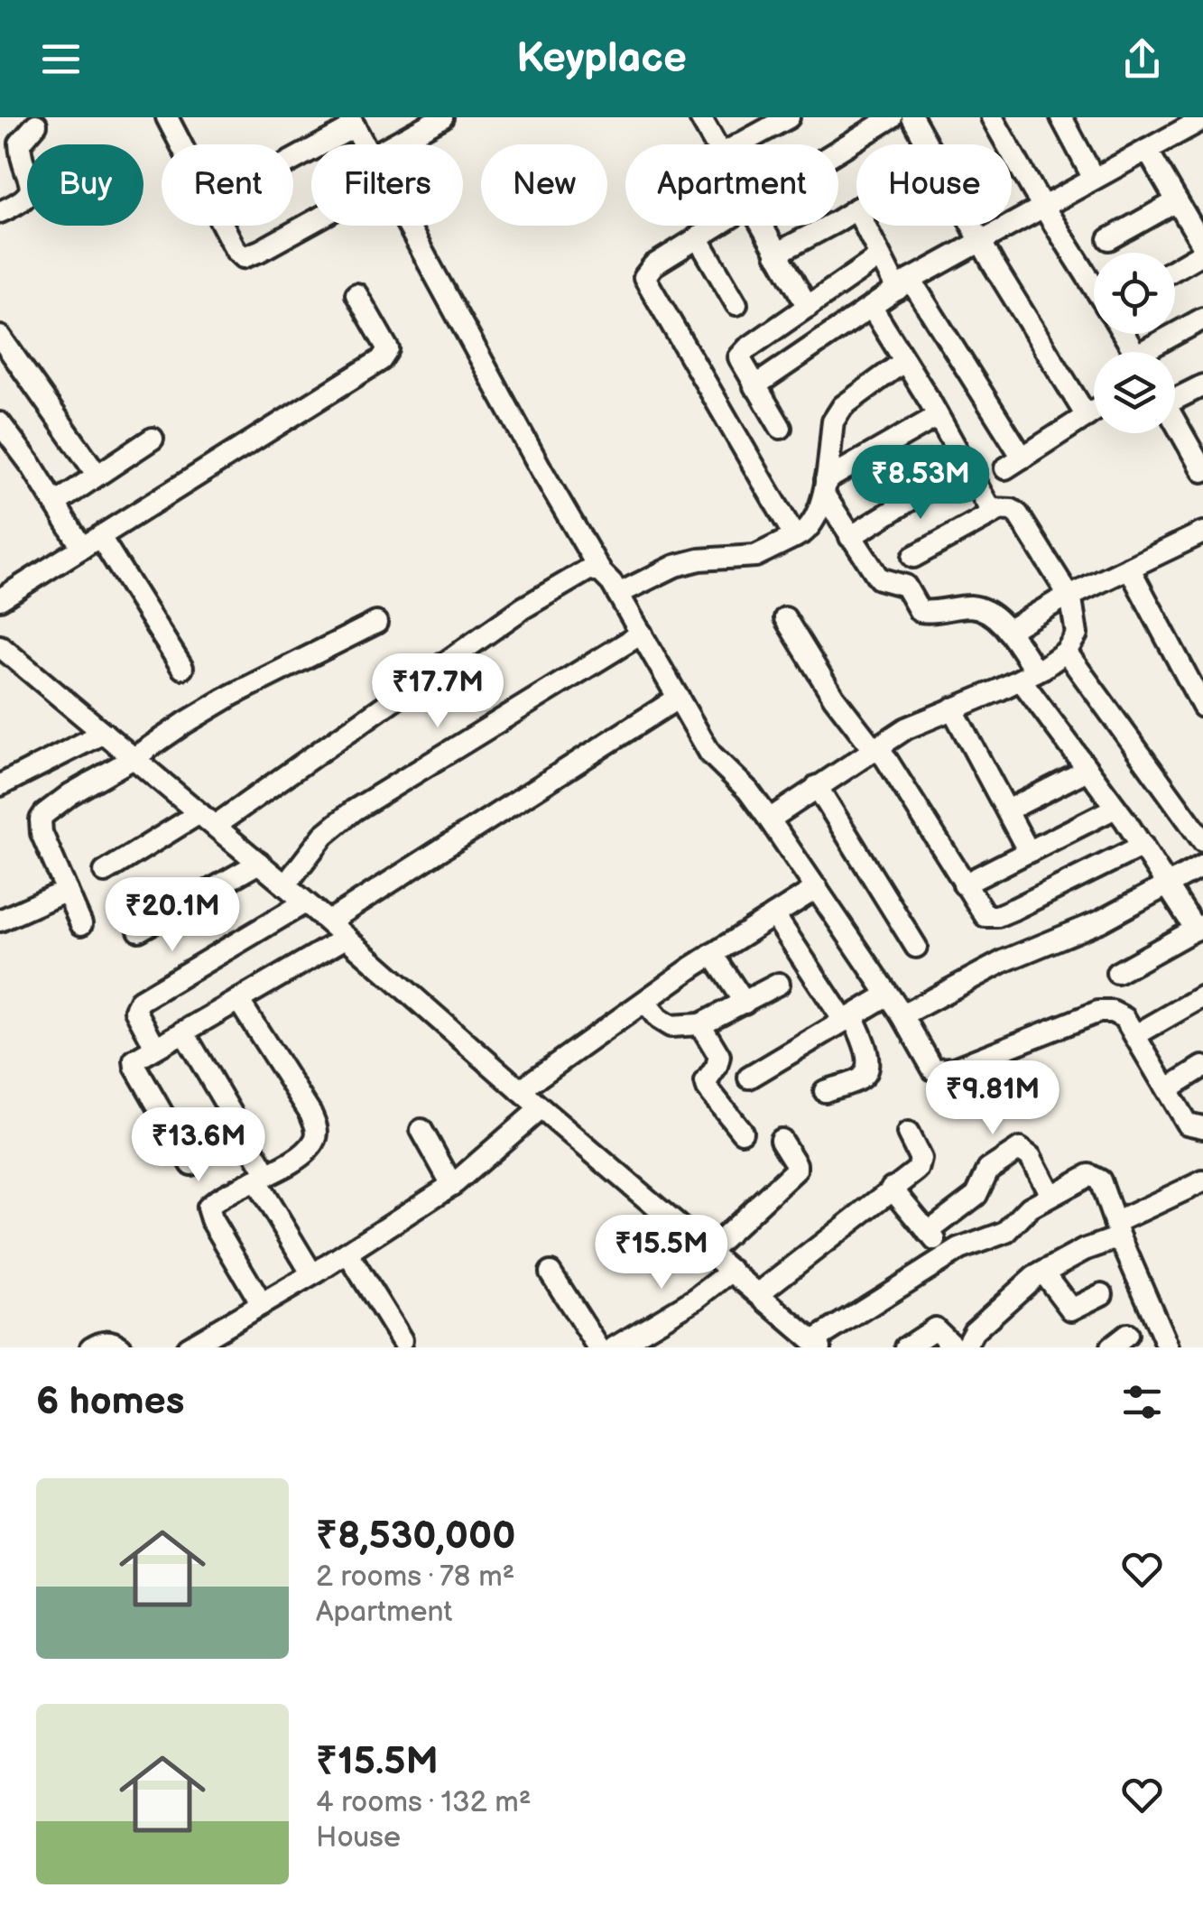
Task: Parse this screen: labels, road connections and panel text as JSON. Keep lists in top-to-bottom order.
{
  "page": {
    "header": "Keyplace",
    "chip": [
      "Buy",
      "Rent",
      "Filters",
      "New",
      "Apartment",
      "House"
    ],
    "price": [
      "₹8.53M",
      "₹17.7M",
      "₹20.1M",
      "₹9.81M",
      "₹13.6M",
      "₹15.5M"
    ],
    "heading": "6 homes",
    "list": [
      {
        "name": "₹8,530,000",
        "note": "2 rooms · 78 m² · Apartment"
      },
      {
        "name": "₹15.5M",
        "note": "4 rooms · 132 m² · House"
      }
    ]
  }
}
